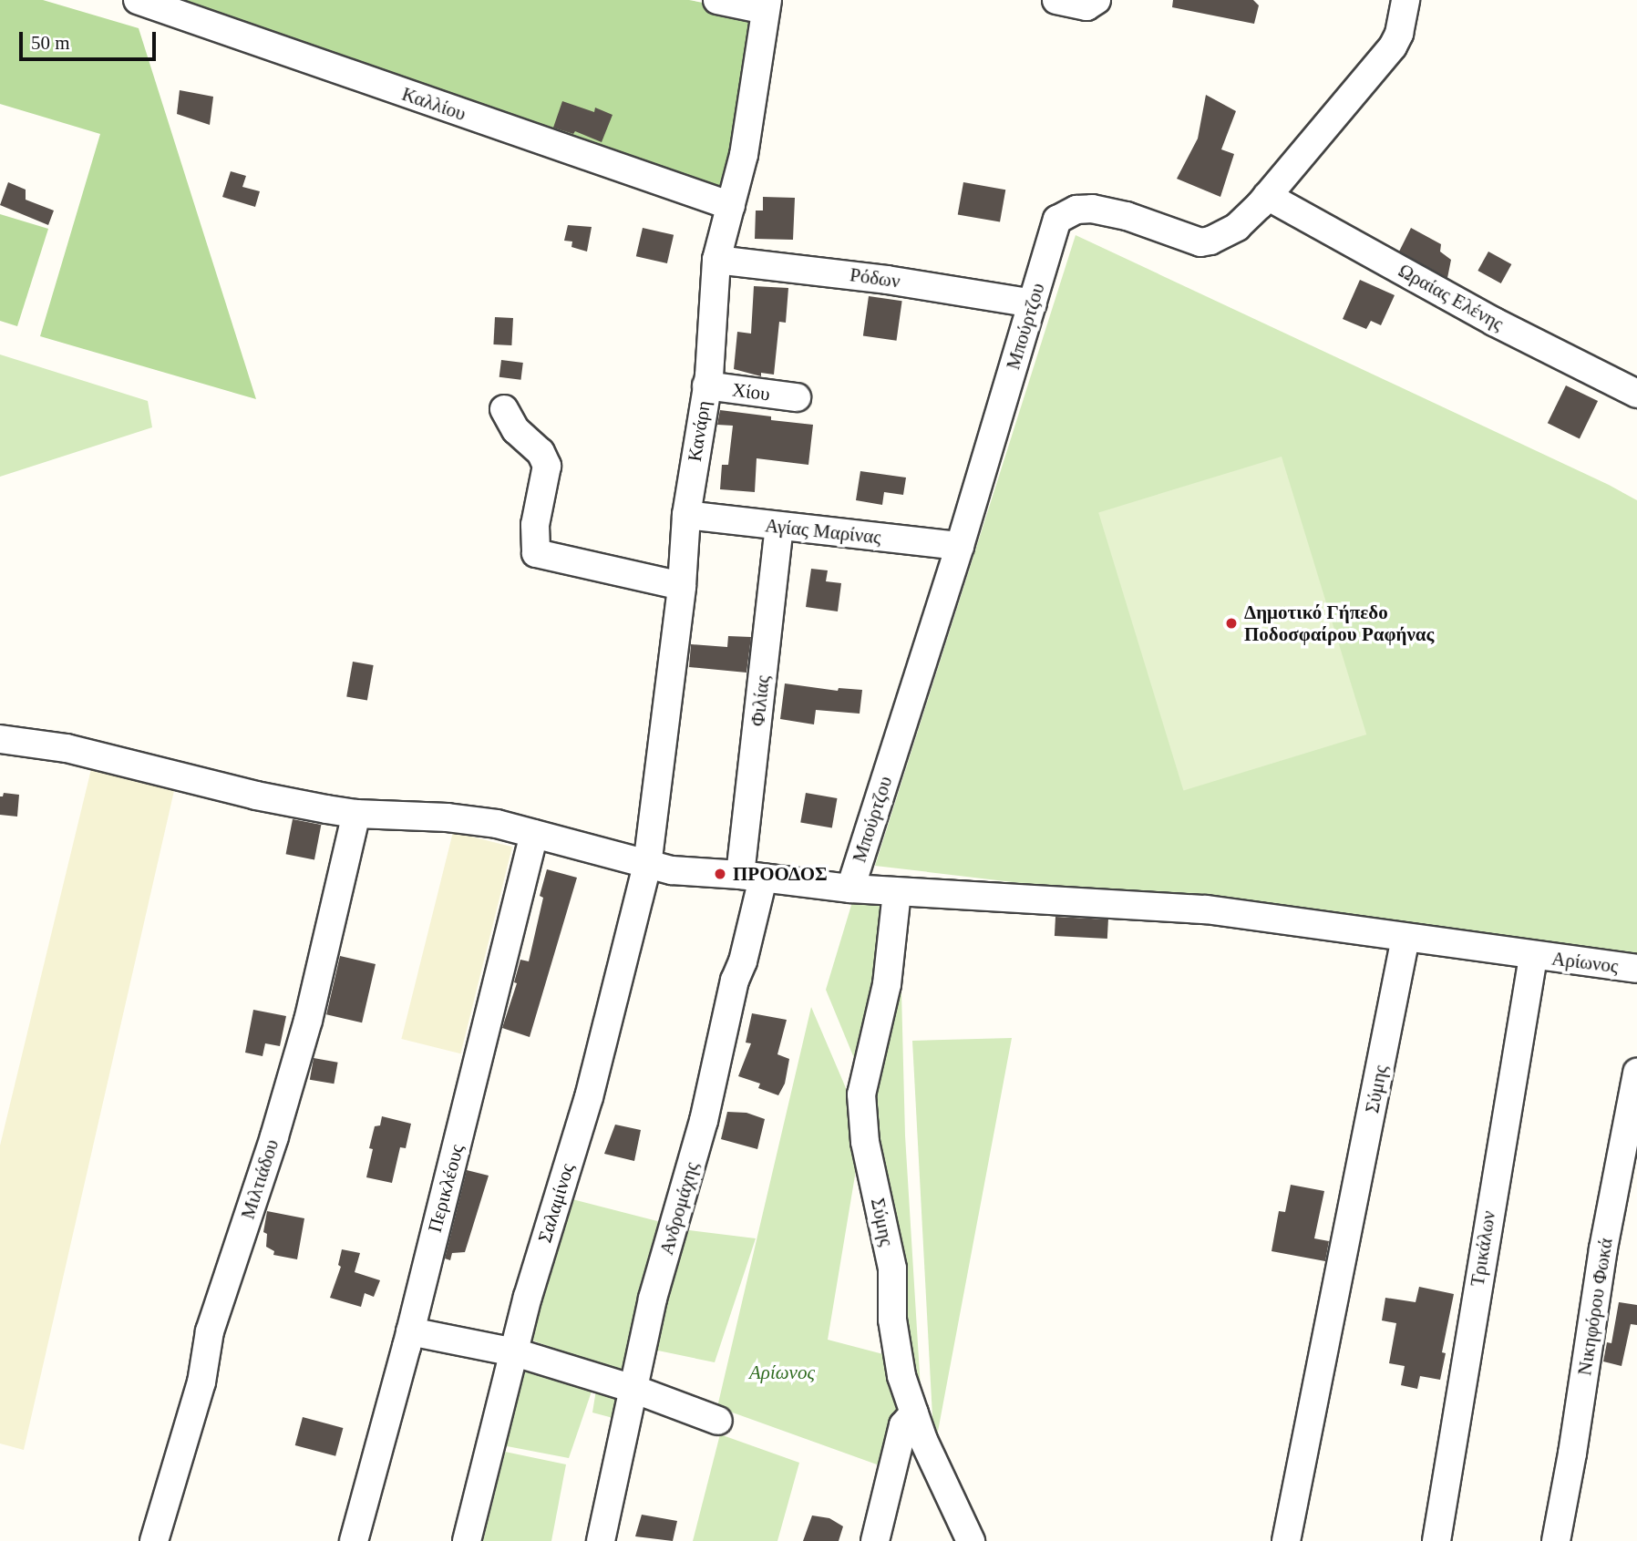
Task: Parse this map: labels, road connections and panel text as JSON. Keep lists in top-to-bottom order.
{
  "streets": {
    "street": [
      "Καλλίου",
      "Ρόδων",
      "Ωραίας Ελένης",
      "Μπούρτζου",
      "Χίου",
      "Κανάρη",
      "Αγίας Μαρίνας",
      "Φιλίας",
      "Αρίωνος",
      "Σύμης",
      "Μιλτιάδου",
      "Περικλέους",
      "Σαλαμίνος",
      "Ανδρομάχης",
      "Τρικάλων",
      "Νικηφόρου Φωκά"
    ]
  },
  "crossings": [
    ["Καλλίου", "Κανάρη"],
    ["Ρόδων", "Μπούρτζου"],
    ["Ρόδων", "Κανάρη"],
    ["Ωραίας Ελένης", "Μπούρτζου"],
    ["Μπούρτζου", "Αγίας Μαρίνας"],
    ["Μπούρτζου", "Αρίωνος"],
    ["Χίου", "Κανάρη"],
    ["Κανάρη", "Αγίας Μαρίνας"],
    ["Κανάρη", "Αρίωνος"],
    ["Κανάρη", "Σαλαμίνος"],
    ["Αγίας Μαρίνας", "Φιλίας"],
    ["Φιλίας", "Αρίωνος"],
    ["Φιλίας", "Ανδρομάχης"],
    ["Αρίωνος", "Σύμης"],
    ["Αρίωνος", "Μιλτιάδου"],
    ["Αρίωνος", "Περικλέους"],
    ["Αρίωνος", "Σαλαμίνος"],
    ["Αρίωνος", "Ανδρομάχης"],
    ["Αρίωνος", "Τρικάλων"]
  ],
  "parks": ["Αρίωνος"],
  "places": ["Δημοτικό Γήπεδο Ποδοσφαίρου Ραφήνας", "ΠΡΟΟΔΟΣ"],
  "scale_bar": "50 m"
}
